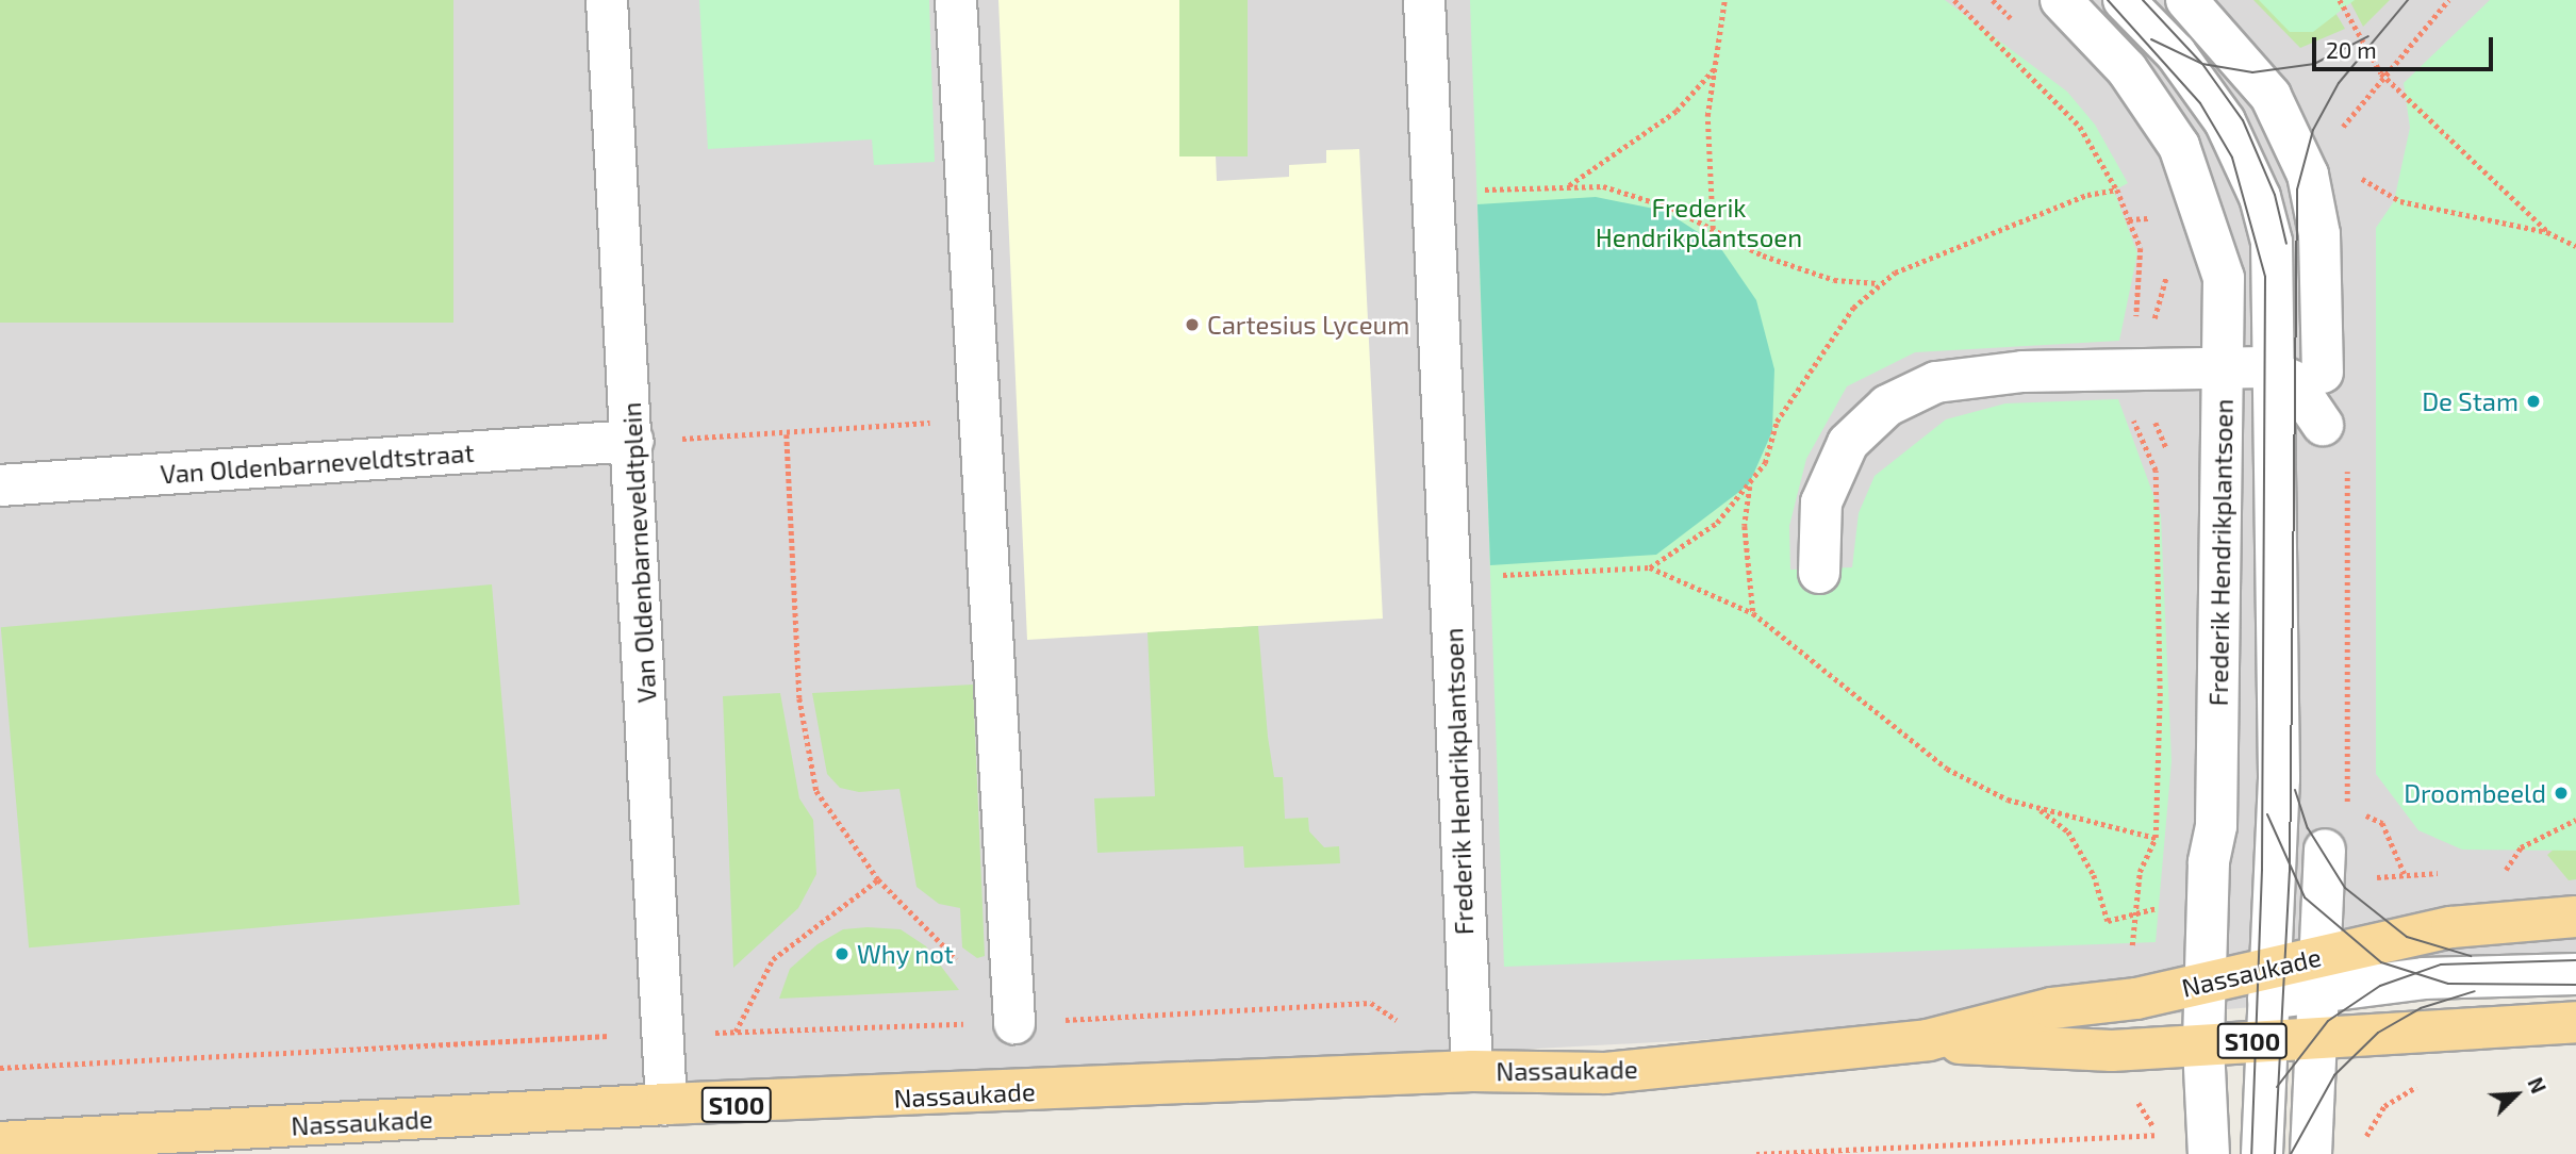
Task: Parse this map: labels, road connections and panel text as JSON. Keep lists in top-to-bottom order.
{
  "streets": {
    "main road": ["Nassaukade", "S100"],
    "street": ["Van Oldenbarneveldtstraat", "Van Oldenbarneveldtplein", "Frederik Hendrikplantsoen"]
  },
  "crossings": [
    ["Van Oldenbarneveldtstraat", "Van Oldenbarneveldtplein"],
    ["Van Oldenbarneveldtplein", "Nassaukade"],
    ["Frederik Hendrikplantsoen", "Nassaukade"]
  ],
  "parks": ["Frederik Hendrikplantsoen"],
  "places": [
    "Cartesius Lyceum",
    "De Stam",
    "Droombeeld",
    "Why not"
  ],
  "scale_bar": "20 m",
  "north": "top right"
}
